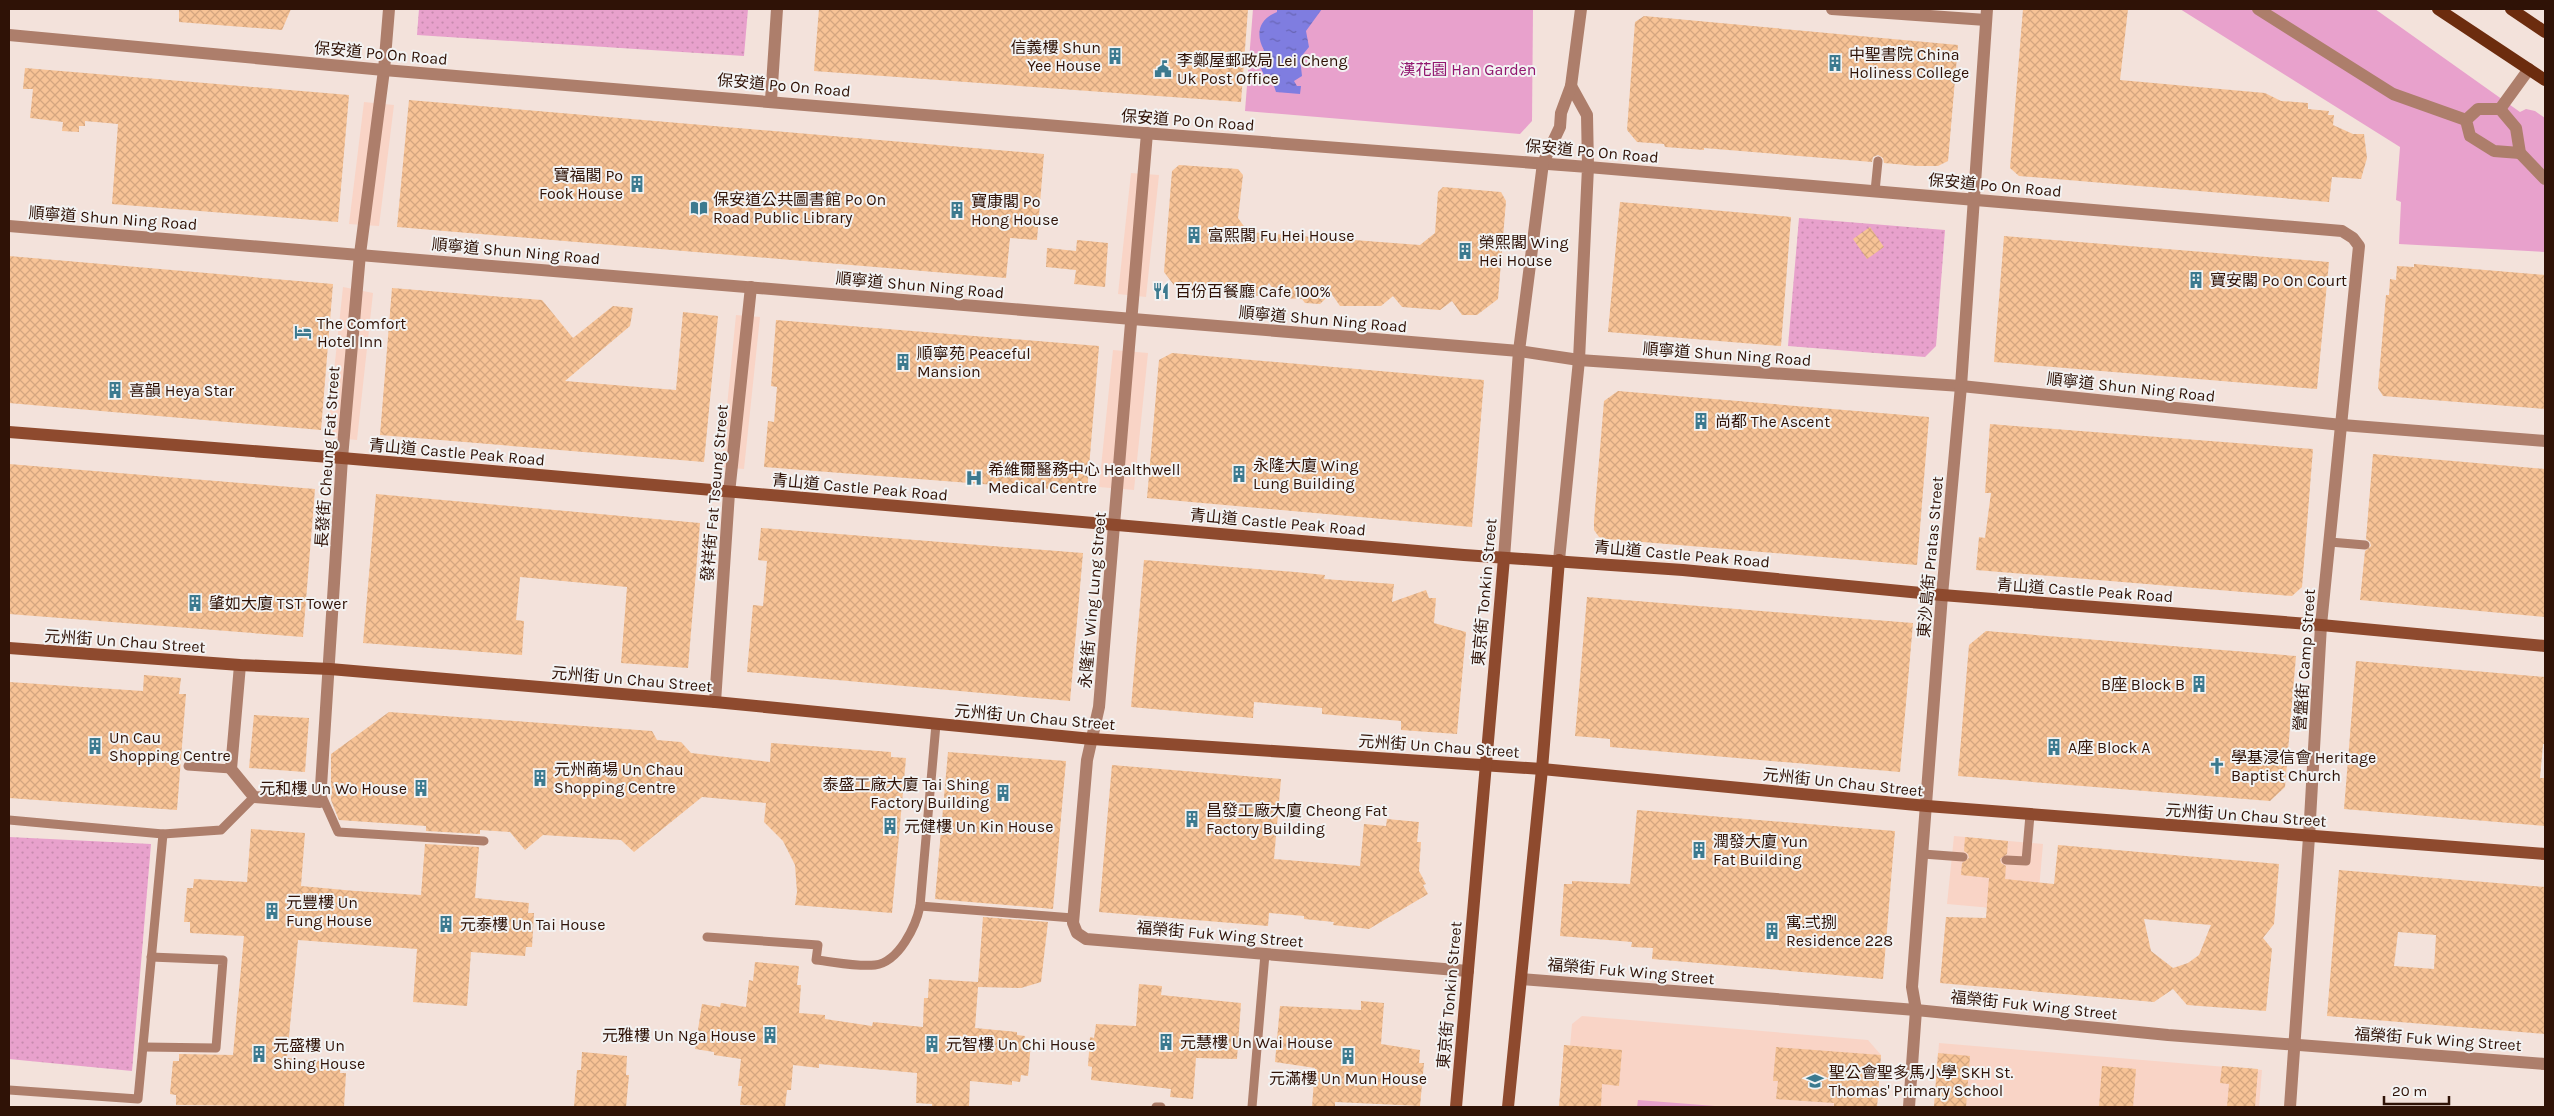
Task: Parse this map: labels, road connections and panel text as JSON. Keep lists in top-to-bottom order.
{
  "streets": {
    "main road": ["青山道 Castle Peak Road", "東京街 Tonkin Street", "元州街 Un Chau Street"],
    "street": [
      "保安道 Po On Road",
      "順寧道 Shun Ning Road",
      "長發街 Cheung Fat Street",
      "發祥街 Fat Tseung Street",
      "東沙島街 Pratas Street",
      "永隆街 Wing Lung Street",
      "營盤街 Camp Street",
      "福榮街 Fuk Wing Street"
    ]
  },
  "crossings": [
    ["保安道 Po On Road", "長發街 Cheung Fat Street"],
    ["保安道 Po On Road", "東沙島街 Pratas Street"],
    ["保安道 Po On Road", "東京街 Tonkin Street"],
    ["保安道 Po On Road", "永隆街 Wing Lung Street"],
    ["保安道 Po On Road", "營盤街 Camp Street"],
    ["順寧道 Shun Ning Road", "長發街 Cheung Fat Street"],
    ["順寧道 Shun Ning Road", "發祥街 Fat Tseung Street"],
    ["順寧道 Shun Ning Road", "東沙島街 Pratas Street"],
    ["順寧道 Shun Ning Road", "東京街 Tonkin Street"],
    ["順寧道 Shun Ning Road", "永隆街 Wing Lung Street"],
    ["順寧道 Shun Ning Road", "營盤街 Camp Street"],
    ["青山道 Castle Peak Road", "長發街 Cheung Fat Street"],
    ["青山道 Castle Peak Road", "發祥街 Fat Tseung Street"],
    ["青山道 Castle Peak Road", "東沙島街 Pratas Street"],
    ["青山道 Castle Peak Road", "東京街 Tonkin Street"],
    ["青山道 Castle Peak Road", "永隆街 Wing Lung Street"],
    ["青山道 Castle Peak Road", "營盤街 Camp Street"],
    ["長發街 Cheung Fat Street", "元州街 Un Chau Street"],
    ["發祥街 Fat Tseung Street", "元州街 Un Chau Street"],
    ["東沙島街 Pratas Street", "元州街 Un Chau Street"],
    ["東沙島街 Pratas Street", "福榮街 Fuk Wing Street"],
    ["東京街 Tonkin Street", "元州街 Un Chau Street"],
    ["東京街 Tonkin Street", "福榮街 Fuk Wing Street"],
    ["永隆街 Wing Lung Street", "元州街 Un Chau Street"],
    ["永隆街 Wing Lung Street", "福榮街 Fuk Wing Street"],
    ["元州街 Un Chau Street", "營盤街 Camp Street"],
    ["營盤街 Camp Street", "福榮街 Fuk Wing Street"]
  ],
  "parks": ["漢花園 Han Garden"],
  "places": {
    "building": [
      "信義樓 Shun Yee House",
      "中聖書院 China Holiness College",
      "寶福閣 Po Fook House",
      "寶康閣 Po Hong House",
      "富熙閣 Fu Hei House",
      "榮熙閣 Wing Hei House",
      "寶安閣 Po On Court",
      "順寧苑 Peaceful Mansion",
      "喜韻 Heya Star",
      "尚都 The Ascent",
      "永隆大廈 Wing Lung Building",
      "肇如大廈 TST Tower",
      "B座 Block B",
      "Un Cau Shopping Centre",
      "A座 Block A",
      "元州商場 Un Chau Shopping Centre",
      "元和樓 Un Wo House",
      "泰盛工廠大廈 Tai Shing Factory Building",
      "昌發工廠大廈 Cheong Fat Factory Building",
      "元健樓 Un Kin House",
      "潤發大廈 Yun Fat Building",
      "元豐樓 Un Fung House",
      "元泰樓 Un Tai House",
      "寓.弍捌 Residence 228",
      "元雅樓 Un Nga House",
      "元慧樓 Un Wai House",
      "元智樓 Un Chi House",
      "元盛樓 Un Shing House",
      "元滿樓 Un Mun House"
    ],
    "public building": ["李鄭屋郵政局 Lei Cheng Uk Post Office"],
    "library": ["保安道公共圖書館 Po On Road Public Library"],
    "restaurant": ["百份百餐廳 Cafe 100%"],
    "hotel": ["The Comfort Hotel Inn"],
    "hospital": ["希維爾醫務中心 Healthwell Medical Centre"],
    "church": ["學基浸信會 Heritage Baptist Church"],
    "school or university": ["聖公會聖多馬小學 SKH St. Thomas' Primary School"]
  },
  "scale_bar": "20 m"
}
